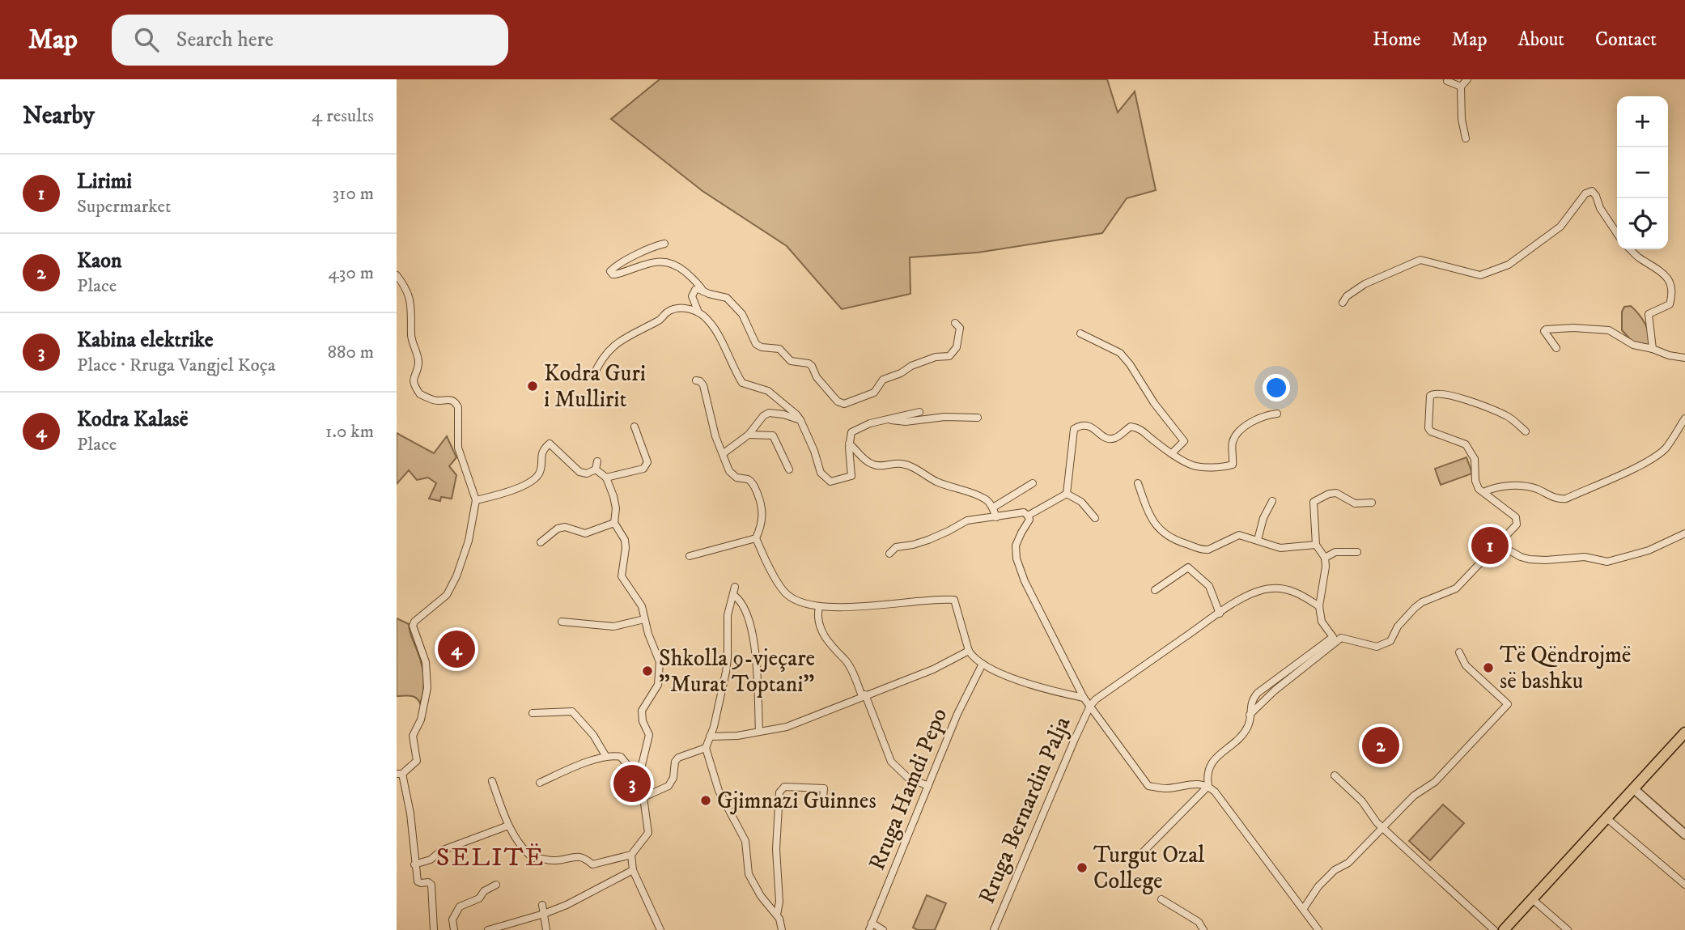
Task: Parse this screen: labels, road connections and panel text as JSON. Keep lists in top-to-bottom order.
{
  "streets": {
    "street": ["Rruga Hamdi Pepo", "Rruga Bernardin Palja"]
  },
  "districts": ["SELITË"],
  "places": [
    "Kodra Guri i Mullirit",
    "Të Qëndrojmë së bashku",
    "Shkolla 9-vjeçare \"Murat Toptani\"",
    "Gjimnazi Guinnes",
    "Turgut Ozal College"
  ],
  "page": {
    "header": "Map",
    "search": "Search here",
    "nav": [
      "Home",
      "Map",
      "About",
      "Contact"
    ],
    "heading": ["Nearby", "4 results"],
    "map_buttons": ["+", "−"],
    "list": [
      {
        "mark": "1",
        "name": "Lirimi",
        "note": "Supermarket",
        "value": "310 m"
      },
      {
        "mark": "2",
        "name": "Kaon",
        "note": "Place",
        "value": "430 m"
      },
      {
        "mark": "3",
        "name": "Kabina elektrike",
        "note": "Place · Rruga Vangjel Koça",
        "value": "880 m"
      },
      {
        "mark": "4",
        "name": "Kodra Kalasë",
        "note": "Place",
        "value": "1.0 km"
      }
    ],
    "pins": [
      "1",
      "4",
      "2",
      "3"
    ]
  }
}
